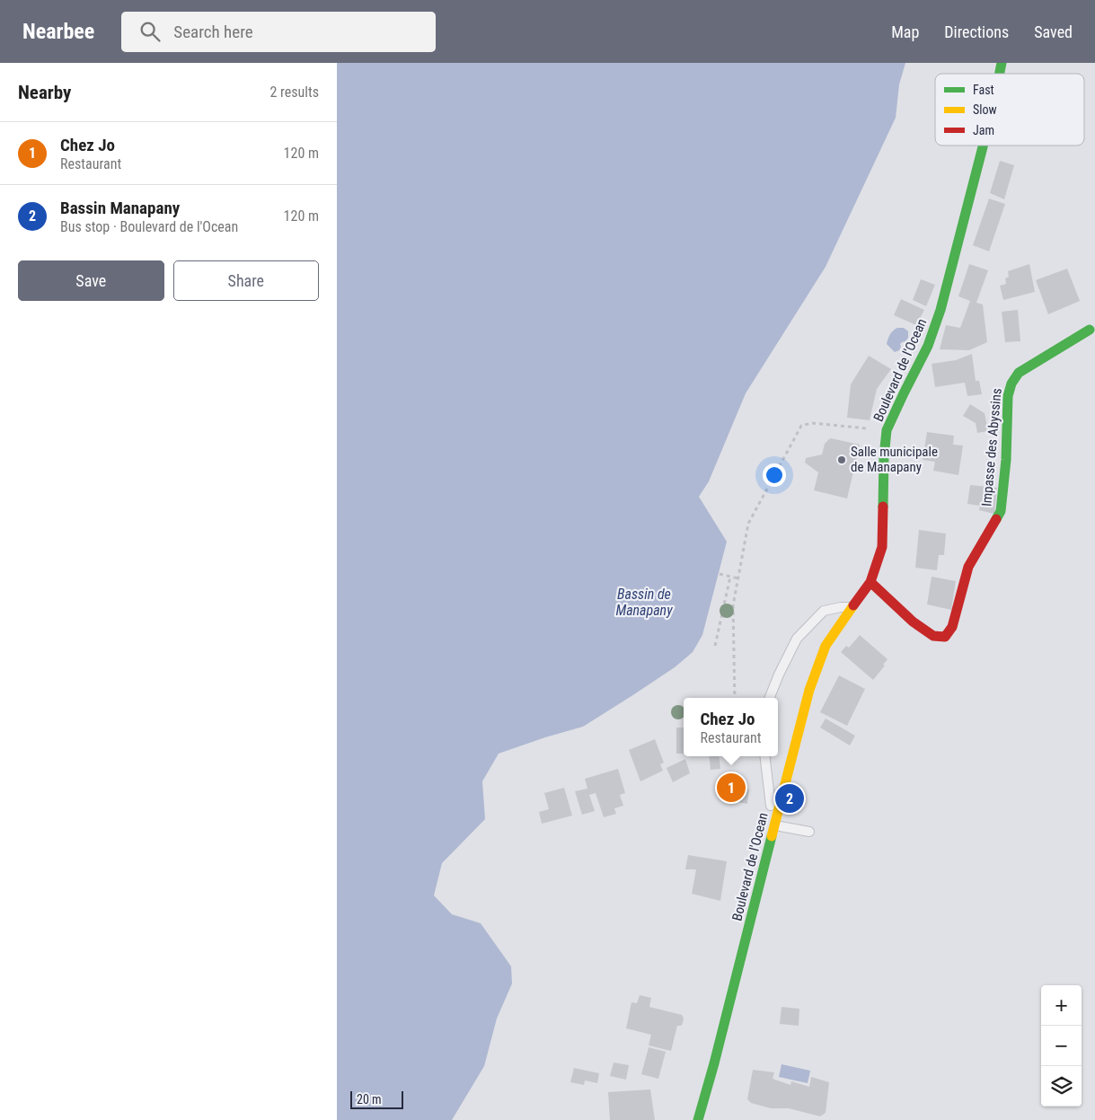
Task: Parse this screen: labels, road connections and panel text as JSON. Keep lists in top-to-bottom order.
{
  "streets": {
    "street": ["Boulevard de l'Ocean", "Impasse des Abyssins"]
  },
  "crossings": [
    ["Boulevard de l'Ocean", "Impasse des Abyssins"]
  ],
  "water": ["Bassin de Manapany"],
  "places": ["Salle municipale de Manapany"],
  "legend": ["Fast", "Slow", "Jam"],
  "scale_bar": "20 m",
  "page": {
    "header": "Nearbee",
    "search": "Search here",
    "nav": ["Map", "Directions", "Saved"],
    "heading": ["Nearby", "2 results"],
    "list": [
      {
        "mark": "1",
        "name": "Chez Jo",
        "note": "Restaurant",
        "value": "120 m"
      },
      {
        "mark": "2",
        "name": "Bassin Manapany",
        "note": "Bus stop · Boulevard de l'Ocean",
        "value": "120 m"
      }
    ],
    "buttons": ["Save", "Share"],
    "popup": ["Chez Jo", "Restaurant"],
    "pins": ["1", "2"],
    "map_buttons": ["+", "−"],
    "scale": "20 m"
  }
}
